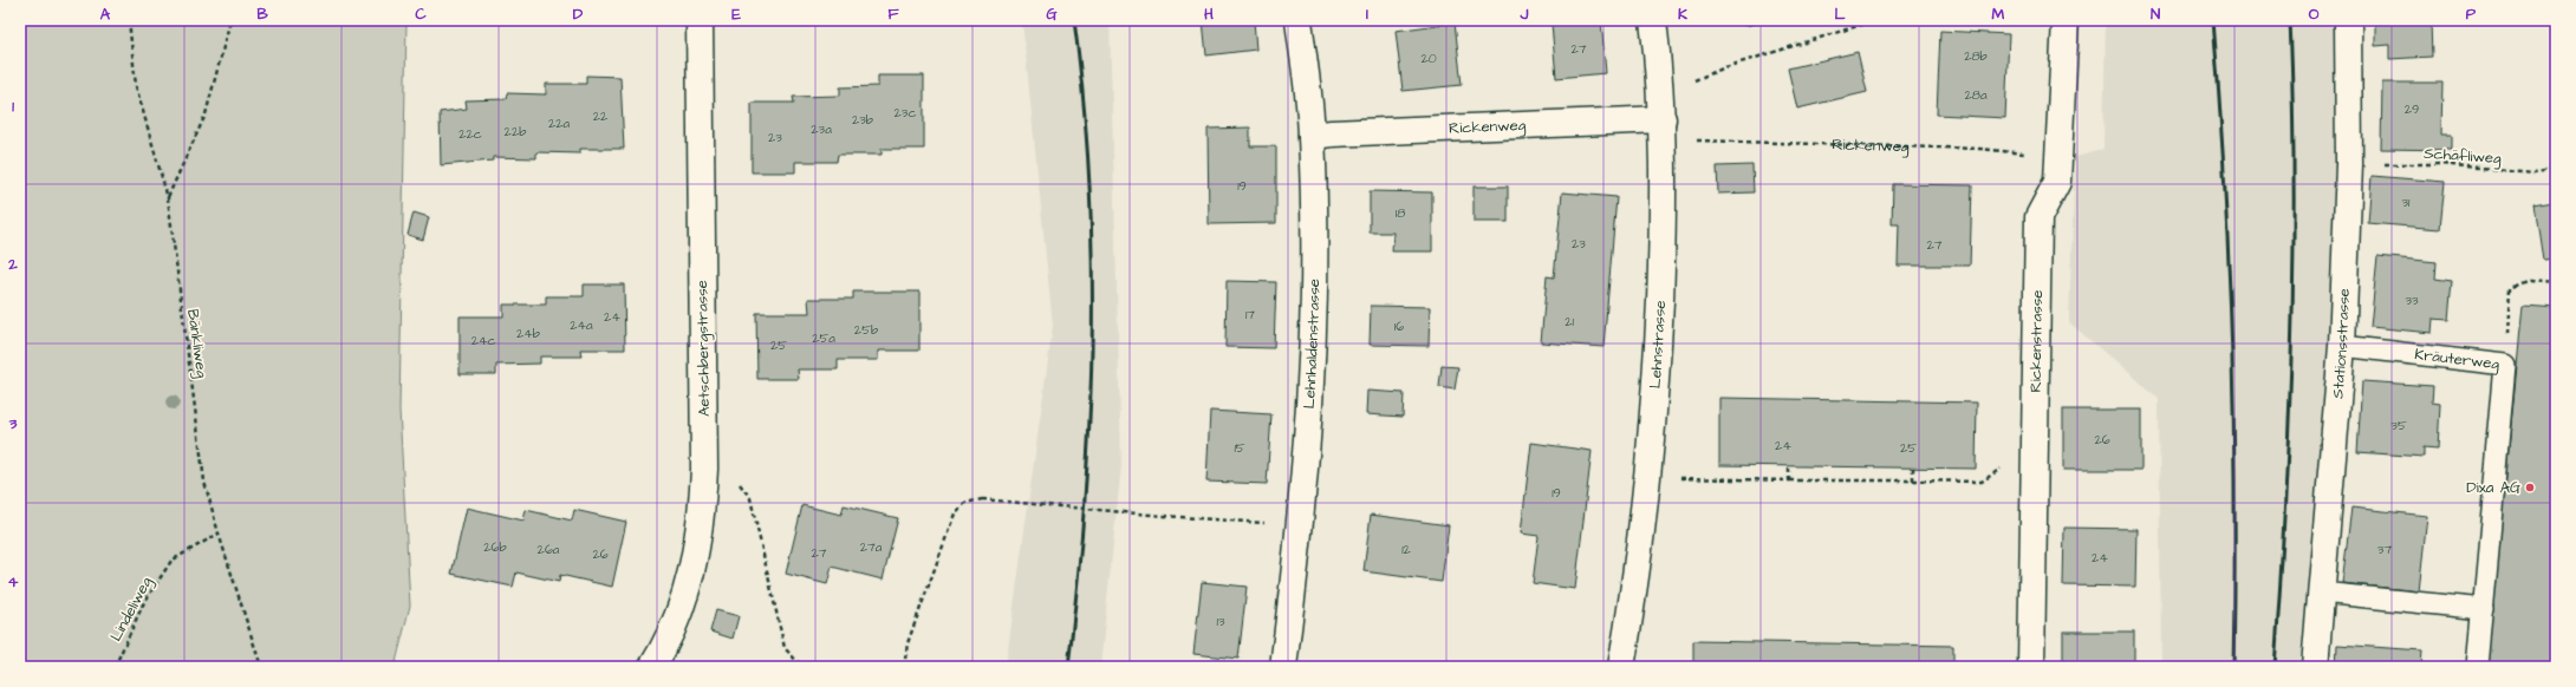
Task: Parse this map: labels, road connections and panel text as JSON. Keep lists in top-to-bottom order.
{
  "streets": {
    "street": [
      "Rickenweg",
      "Rickenstrasse",
      "Lehnhaldenstrasse",
      "Stationsstrasse",
      "Lehnstrasse",
      "Aetschbergstrasse"
    ],
    "lane": ["Kräuterweg"],
    "path": ["Schäfliweg", "Bänkliweg", "Lindeliweg"]
  },
  "crossings": [
    ["Rickenweg", "Rickenstrasse"],
    ["Rickenweg", "Lehnhaldenstrasse"],
    ["Rickenweg", "Lehnstrasse"],
    ["Bänkliweg", "Lindeliweg"],
    ["Stationsstrasse", "Kräuterweg"]
  ],
  "places": ["Dixa AG"],
  "house_numbers": [
    "27",
    "28b",
    "20",
    "28a",
    "29",
    "23c",
    "22",
    "23b",
    "22a",
    "23a",
    "22b",
    "22c",
    "23",
    "19",
    "31",
    "18",
    "23",
    "27",
    "33",
    "17",
    "24",
    "21",
    "24a",
    "16",
    "25b",
    "24b",
    "25a",
    "24c",
    "25",
    "35",
    "26",
    "24",
    "15",
    "25",
    "19",
    "26b",
    "27a",
    "26a",
    "12",
    "37",
    "27",
    "26",
    "24",
    "13"
  ],
  "grid": {
    "columns": [
      "A",
      "B",
      "C",
      "D",
      "E",
      "F",
      "G",
      "H",
      "I",
      "J",
      "K",
      "L",
      "M",
      "N",
      "O",
      "P"
    ],
    "rows": [
      "1",
      "2",
      "3",
      "4"
    ]
  }
}
